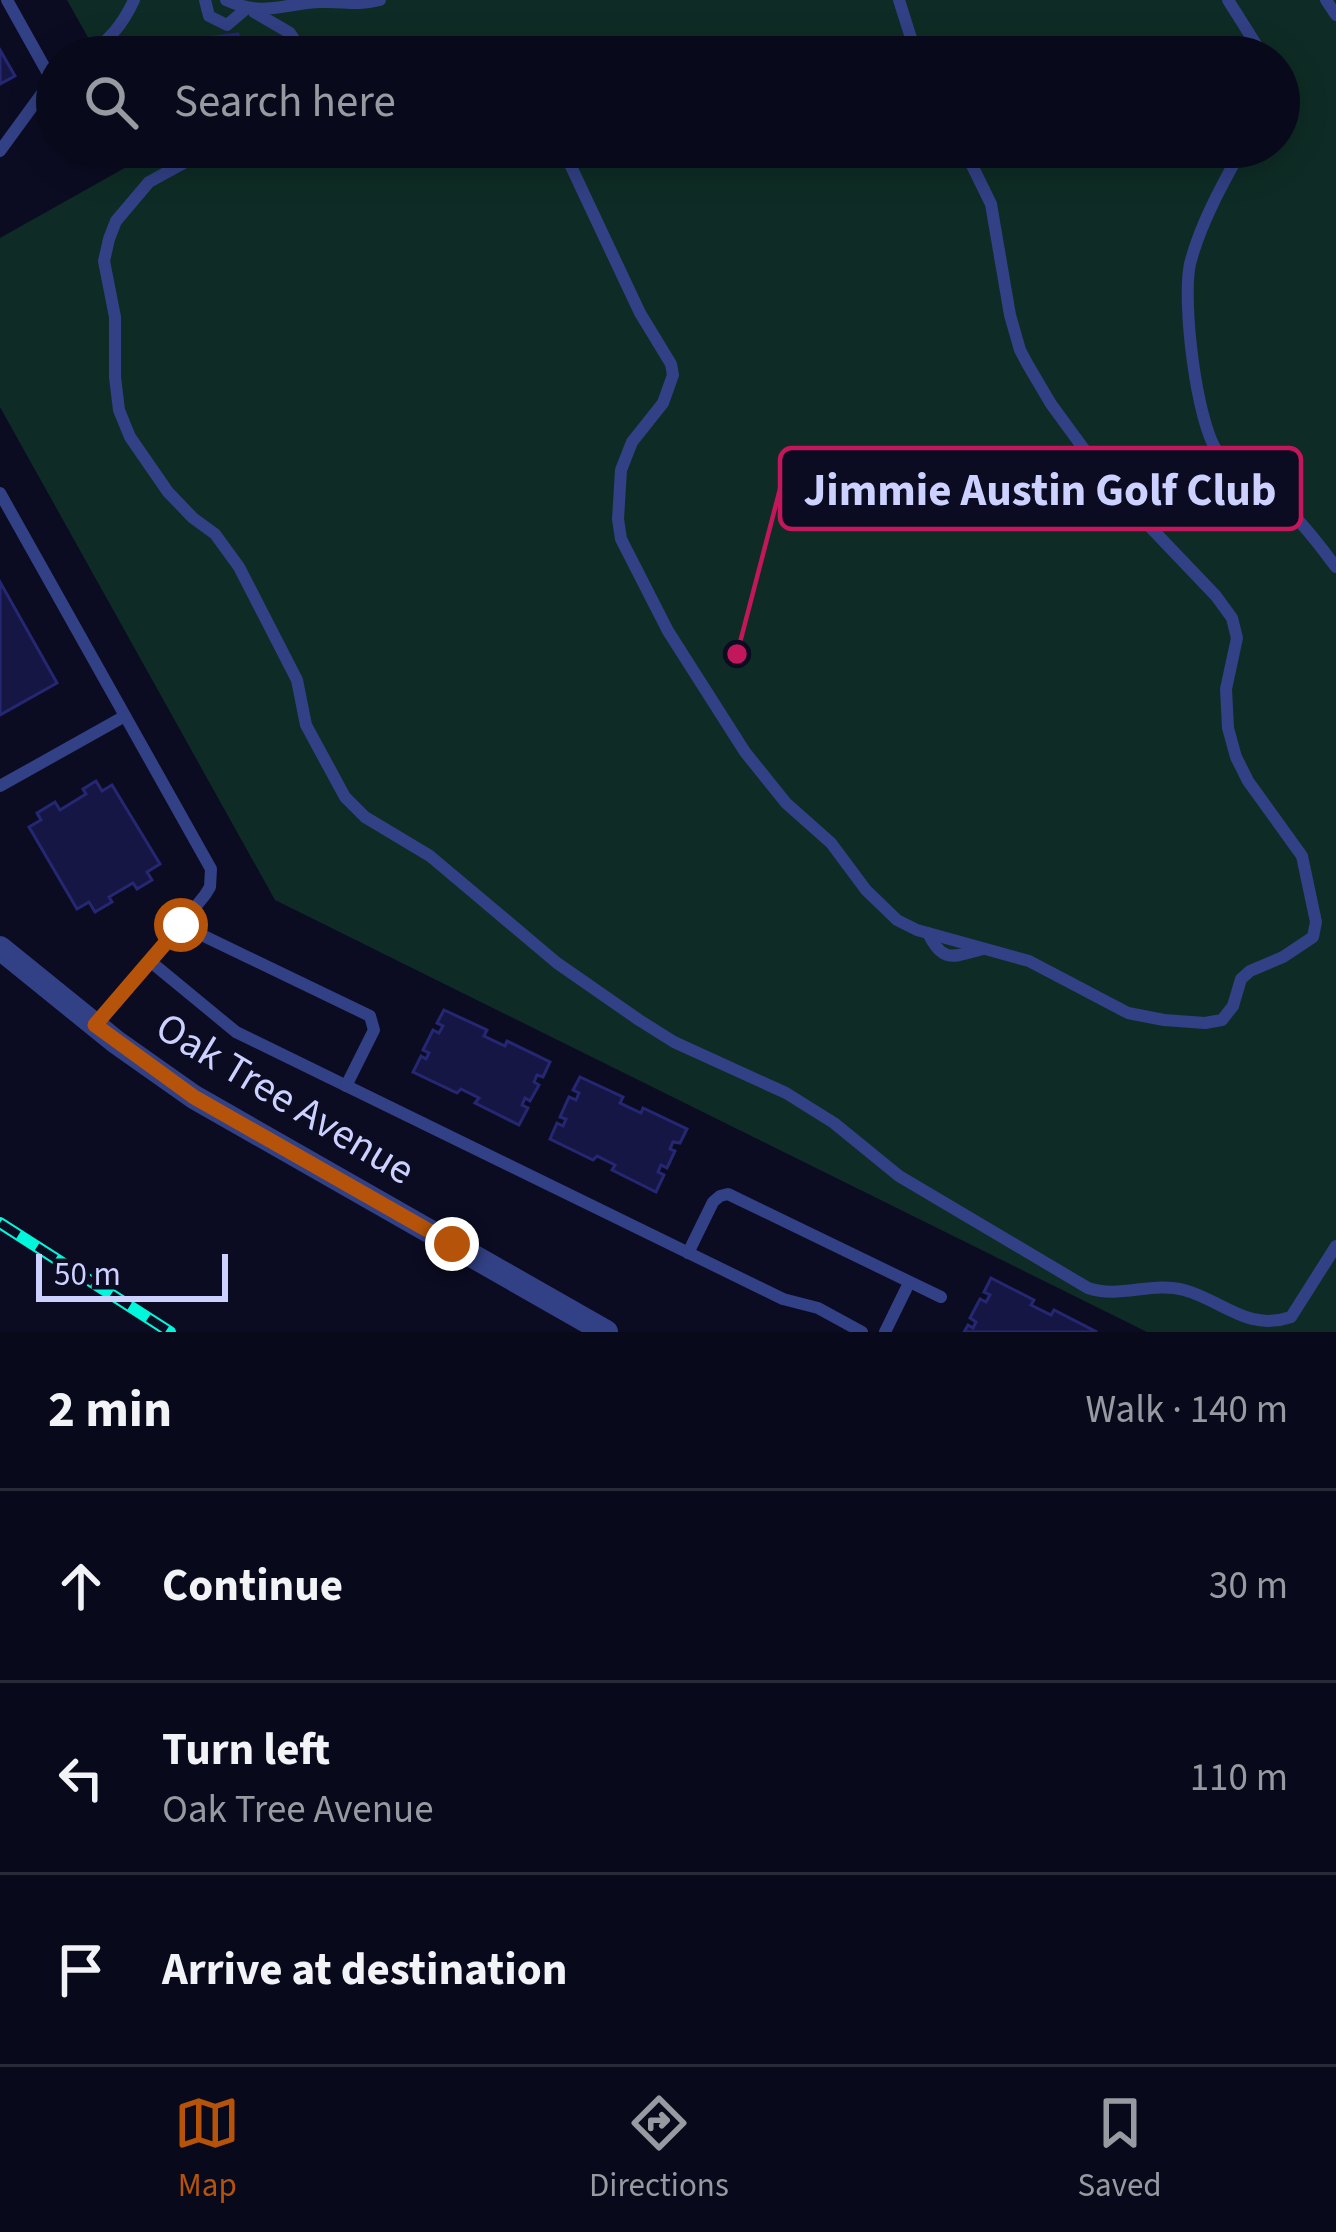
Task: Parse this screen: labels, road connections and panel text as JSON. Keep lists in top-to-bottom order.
{
  "streets": {
    "street": ["Oak Tree Avenue"]
  },
  "places": ["Jimmie Austin Golf Club"],
  "scale_bar": "50 m",
  "page": {
    "search": "Search here",
    "scale": "50 m",
    "heading": ["2 min", "Walk · 140 m"],
    "list": [
      ["Continue", "30 m"],
      ["Turn left", "Oak Tree Avenue", "110 m"],
      "Arrive at destination"
    ],
    "nav": ["Map", "Directions", "Saved"]
  }
}
